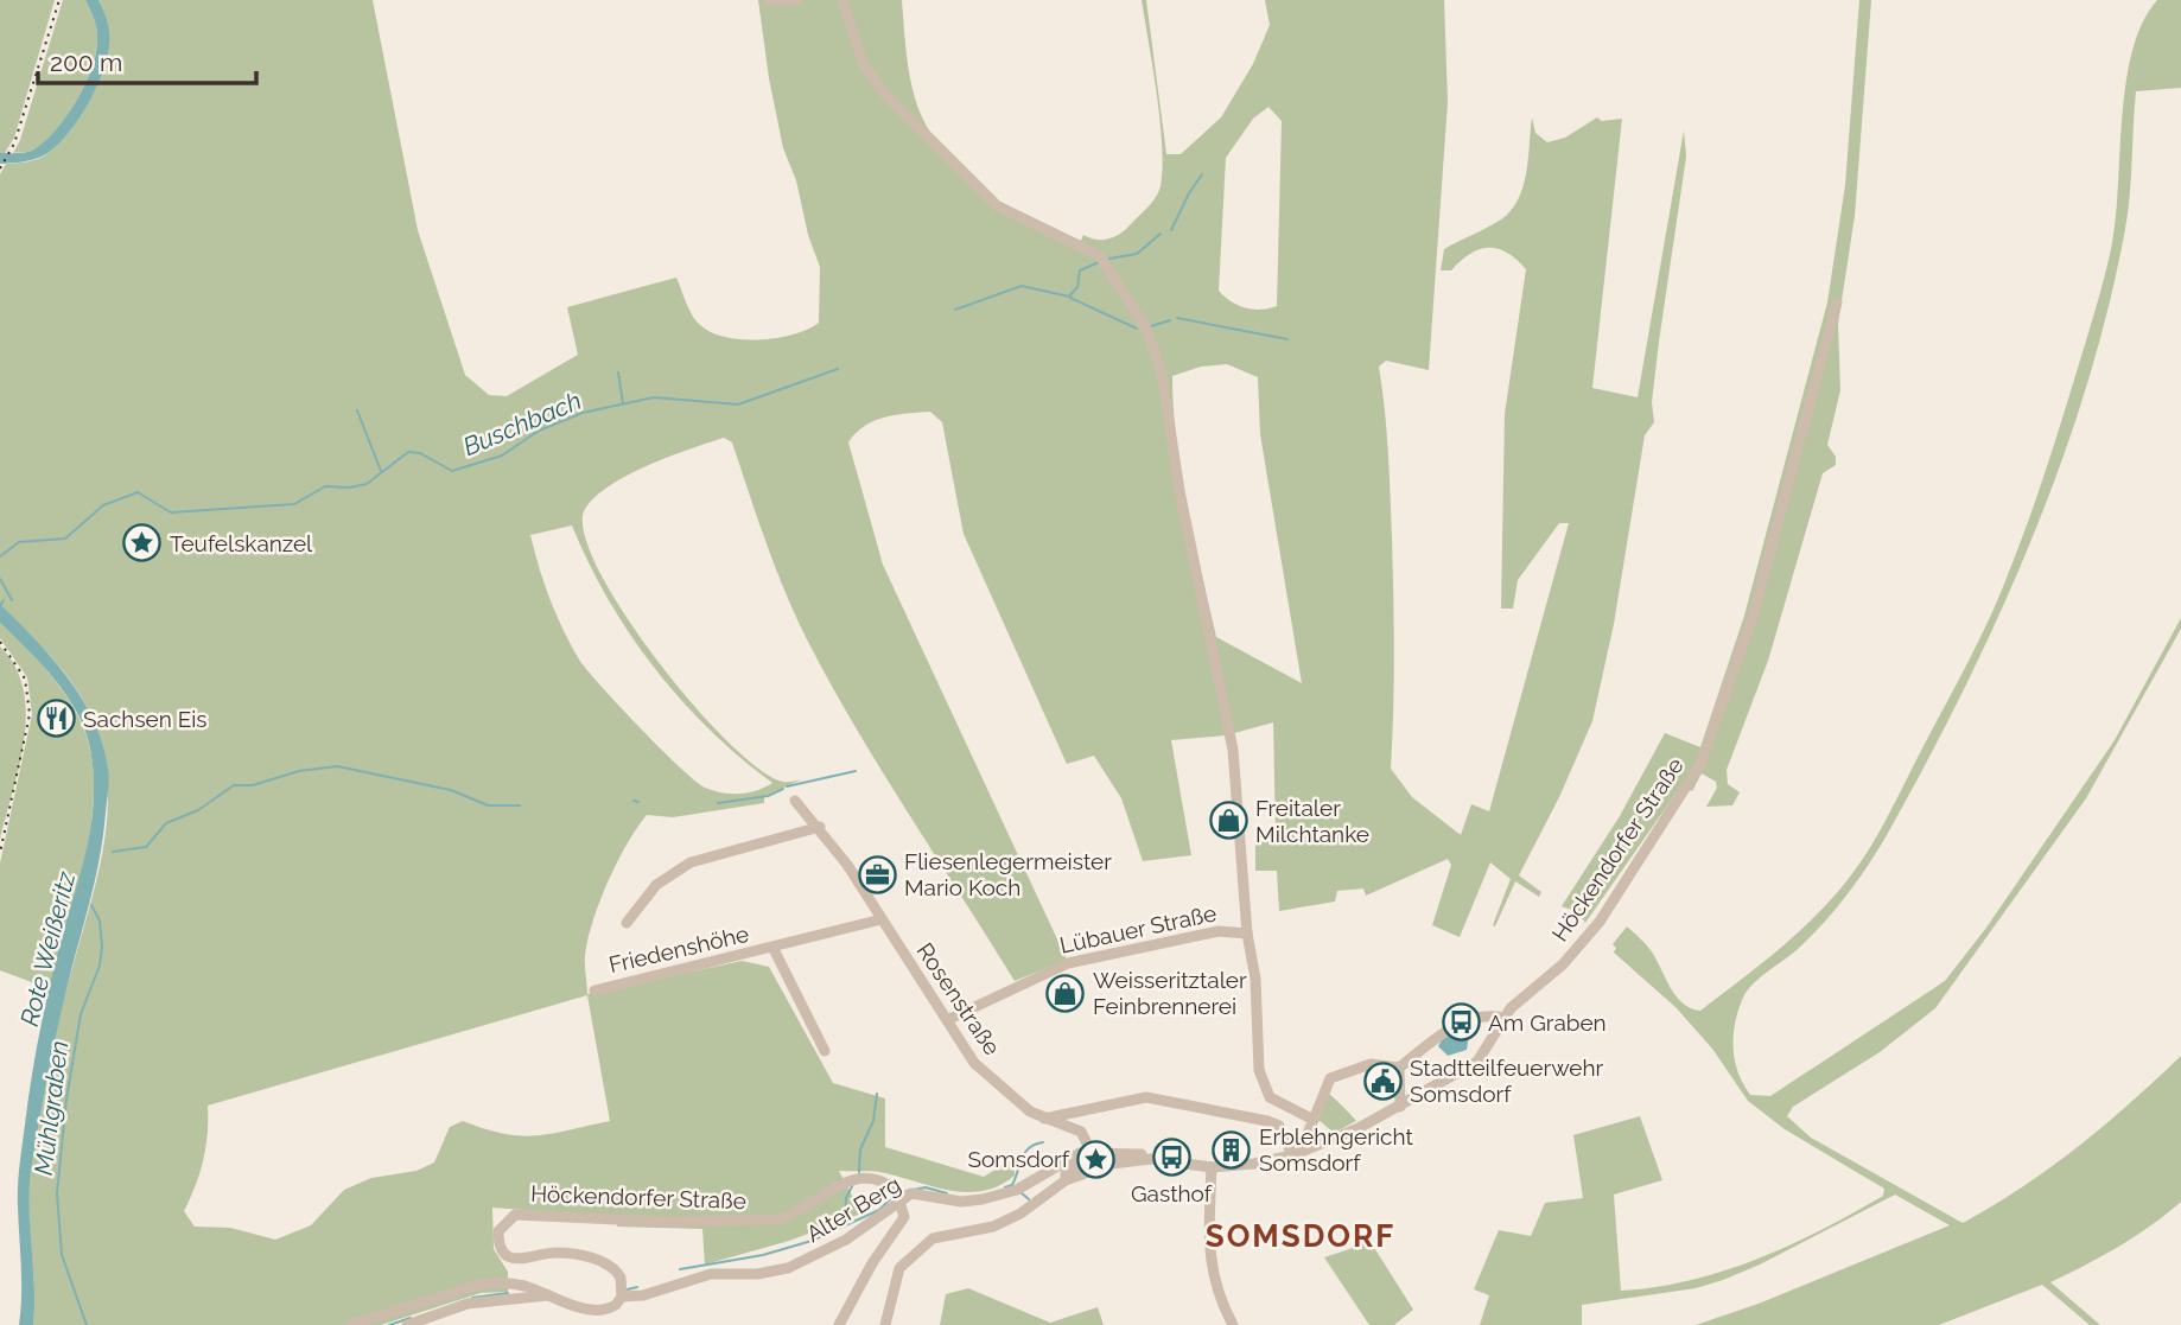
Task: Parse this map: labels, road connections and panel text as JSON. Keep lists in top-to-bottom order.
{
  "streets": {
    "street": [
      "Höckendorfer Straße",
      "Lübauer Straße",
      "Friedenshöhe",
      "Rosenstraße",
      "Alter Berg"
    ]
  },
  "crossings": [
    ["Höckendorfer Straße", "Alter Berg"],
    ["Lübauer Straße", "Rosenstraße"],
    ["Friedenshöhe", "Rosenstraße"],
    ["Rosenstraße", "Alter Berg"]
  ],
  "districts": ["SOMSDORF"],
  "water": ["Buschbach", "Rote Weißeritz", "Mühlgraben"],
  "places": {
    "place": ["Teufelskanzel", "Somsdorf"],
    "restaurant": ["Sachsen Eis"],
    "shop": ["Freitaler Milchtanke", "Weisseritztaler Feinbrennerei"],
    "office": ["Fliesenlegermeister Mario Koch"],
    "bus stop": ["Am Graben", "Gasthof"],
    "public building": ["Stadtteilfeuerwehr Somsdorf"],
    "building": ["Erblehngericht Somsdorf"]
  },
  "scale_bar": "200 m"
}
